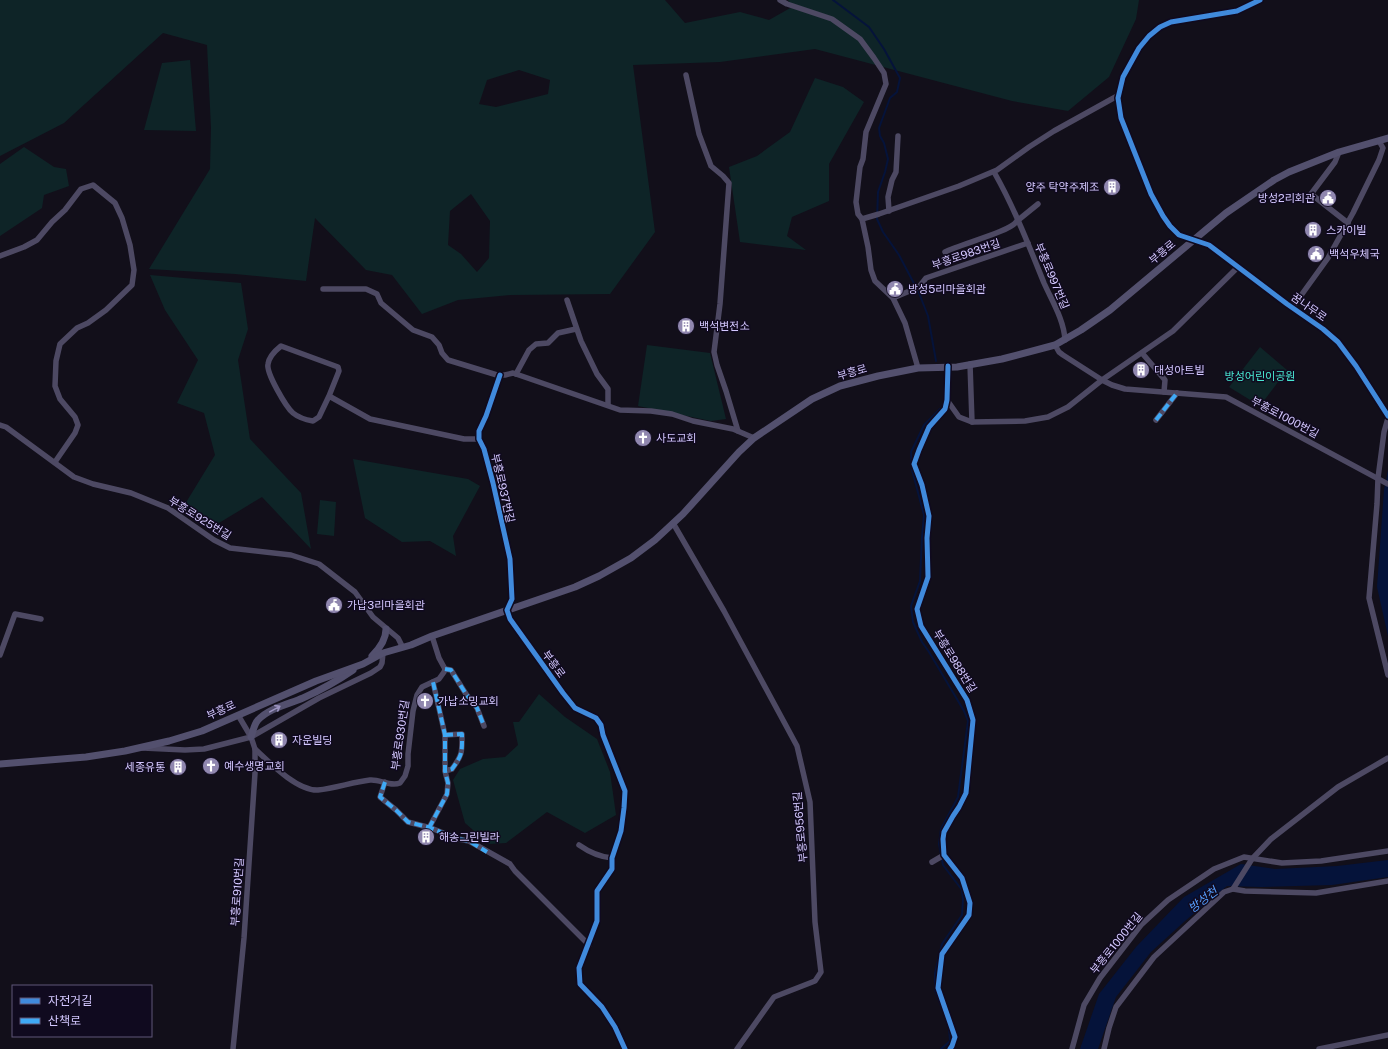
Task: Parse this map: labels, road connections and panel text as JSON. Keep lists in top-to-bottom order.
{
  "streets": {
    "main road": ["부흥로"],
    "street": [
      "부흥로983번길",
      "부흥로997번길",
      "꿈나무로",
      "부흥로1000번길",
      "부흥로937번길",
      "부흥로925번길",
      "부흥로988번길",
      "부흥로930번길",
      "부흥로956번길",
      "부흥로910번길"
    ]
  },
  "crossings": [
    ["부흥로", "부흥로997번길"],
    ["부흥로", "꿈나무로"],
    ["부흥로", "부흥로1000번길"],
    ["부흥로", "부흥로937번길"],
    ["부흥로", "부흥로925번길"],
    ["부흥로", "부흥로988번길"],
    ["부흥로", "부흥로956번길"],
    ["부흥로", "부흥로910번길"],
    ["부흥로983번길", "부흥로997번길"],
    ["부흥로930번길", "부흥로910번길"]
  ],
  "water": ["방성천"],
  "parks": ["방성어린이공원"],
  "places": {
    "building": [
      "양주 탁약주제조",
      "스카이빌",
      "백석변전소",
      "대성아트빌",
      "자운빌딩",
      "세종유통",
      "해송그린빌라"
    ],
    "public building": [
      "방성2리회관",
      "백석우체국",
      "방성5리마을회관",
      "가납3리마을회관"
    ],
    "church": ["사도교회", "가납소밍교회", "예수생명교회"]
  },
  "legend": ["자전거길", "산책로"]
}
